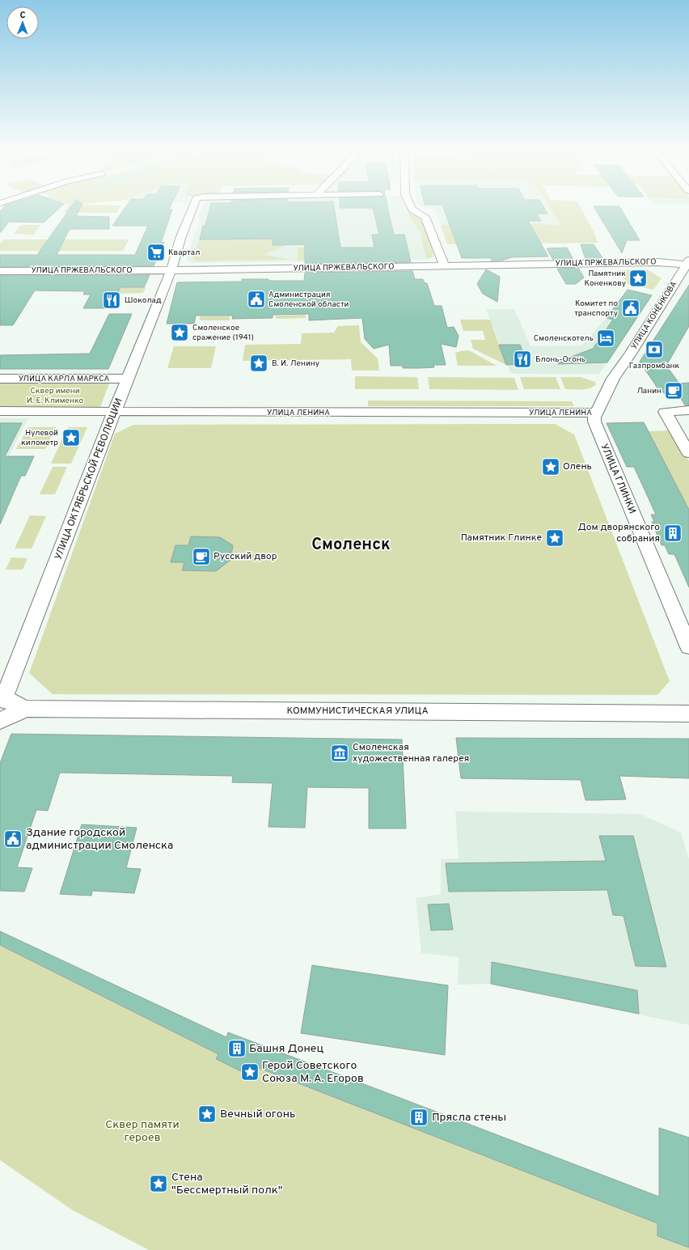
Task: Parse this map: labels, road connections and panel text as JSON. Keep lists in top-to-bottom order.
{
  "streets": {
    "street": [
      "УЛИЦА ПРЖЕВАЛЬСКОГО",
      "УЛИЦА КОНЁНКОВА",
      "УЛИЦА КАРЛА МАРКСА",
      "УЛИЦА ЛЕНИНА",
      "УЛИЦА ОКТЯБРЬСКОЙ РЕВОЛЮЦИИ",
      "УЛИЦА ГЛИНКИ",
      "КОММУНИСТИЧЕСКАЯ УЛИЦА"
    ]
  },
  "crossings": [
    ["УЛИЦА ПРЖЕВАЛЬСКОГО", "УЛИЦА КОНЁНКОВА"],
    ["УЛИЦА ПРЖЕВАЛЬСКОГО", "УЛИЦА ОКТЯБРЬСКОЙ РЕВОЛЮЦИИ"],
    ["УЛИЦА КОНЁНКОВА", "УЛИЦА ЛЕНИНА"],
    ["УЛИЦА КОНЁНКОВА", "УЛИЦА ГЛИНКИ"],
    ["УЛИЦА КАРЛА МАРКСА", "УЛИЦА ОКТЯБРЬСКОЙ РЕВОЛЮЦИИ"],
    ["УЛИЦА ЛЕНИНА", "УЛИЦА ОКТЯБРЬСКОЙ РЕВОЛЮЦИИ"],
    ["УЛИЦА ЛЕНИНА", "УЛИЦА ГЛИНКИ"],
    ["УЛИЦА ОКТЯБРЬСКОЙ РЕВОЛЮЦИИ", "КОММУНИСТИЧЕСКАЯ УЛИЦА"]
  ],
  "districts": ["Смоленск"],
  "parks": ["Сквер имени И. Е. Клименко", "Сквер памяти героев"],
  "places": {
    "supermarket": ["Квартал"],
    "place": [
      "Памятник Коненкову",
      "Смоленское сражение (1941)",
      "В. И. Ленину",
      "Нулевой километр",
      "Олень",
      "Памятник Глинке",
      "Герой Советского Союза М. А. Егоров",
      "Вечный огонь",
      "Стена \"Бессмертный полк\""
    ],
    "public building": ["Администрация Смоленской области", "Комитет по транспорту", "Здание городской администрации Смоленска"],
    "restaurant": ["Шоколад", "Блонь-Огонь"],
    "hotel": ["Смоленскотель"],
    "bank": ["Газпромбанк"],
    "cafe": ["Ланин", "Русский двор"],
    "building": ["Дом дворянского собрания", "Башня Донец", "Прясла стены"],
    "museum": ["Смоленская художественная галерея"]
  },
  "north": "top"
}
